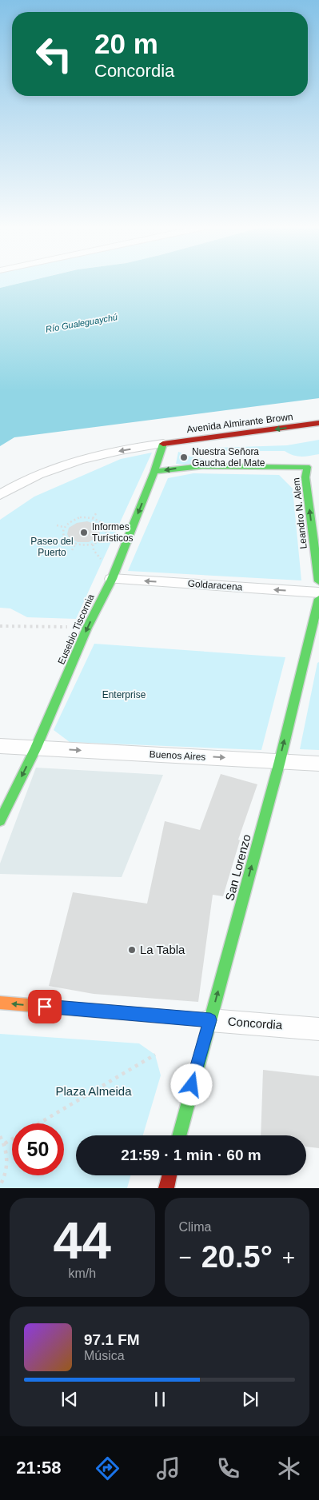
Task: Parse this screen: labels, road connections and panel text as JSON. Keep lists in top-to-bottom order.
{
  "streets": {
    "main road": [
      "Avenida Almirante Brown",
      "Leandro N. Alem",
      "Eusebio Tiscornia",
      "San Lorenzo",
      "Concordia"
    ],
    "street": ["Goldaracena", "Buenos Aires"]
  },
  "crossings": [
    ["Avenida Almirante Brown", "Eusebio Tiscornia"],
    ["Goldaracena", "Eusebio Tiscornia"],
    ["Eusebio Tiscornia", "Buenos Aires"],
    ["Buenos Aires", "San Lorenzo"],
    ["San Lorenzo", "Concordia"]
  ],
  "one_way": [
    "Leandro N. Alem",
    "Goldaracena",
    "Eusebio Tiscornia",
    "Buenos Aires",
    "San Lorenzo",
    "Concordia"
  ],
  "water": ["Río Gualeguaychú"],
  "parks": ["Paseo del Puerto", "Enterprise", "Plaza Almeida"],
  "places": ["Nuestra Señora Gaucha del Mate", "Informes Turísticos", "La Tabla"],
  "page": {
    "turn": ["20 m", "Concordia"],
    "limit": "50",
    "trip": "21:59 · 1 min · 60 m",
    "tile": [
      ["44", "km/h"],
      "Clima"
    ],
    "heat": ["−", "20.5°", "+"],
    "song": ["97.1 FM", "Música"],
    "tabs": "21:58"
  }
}
